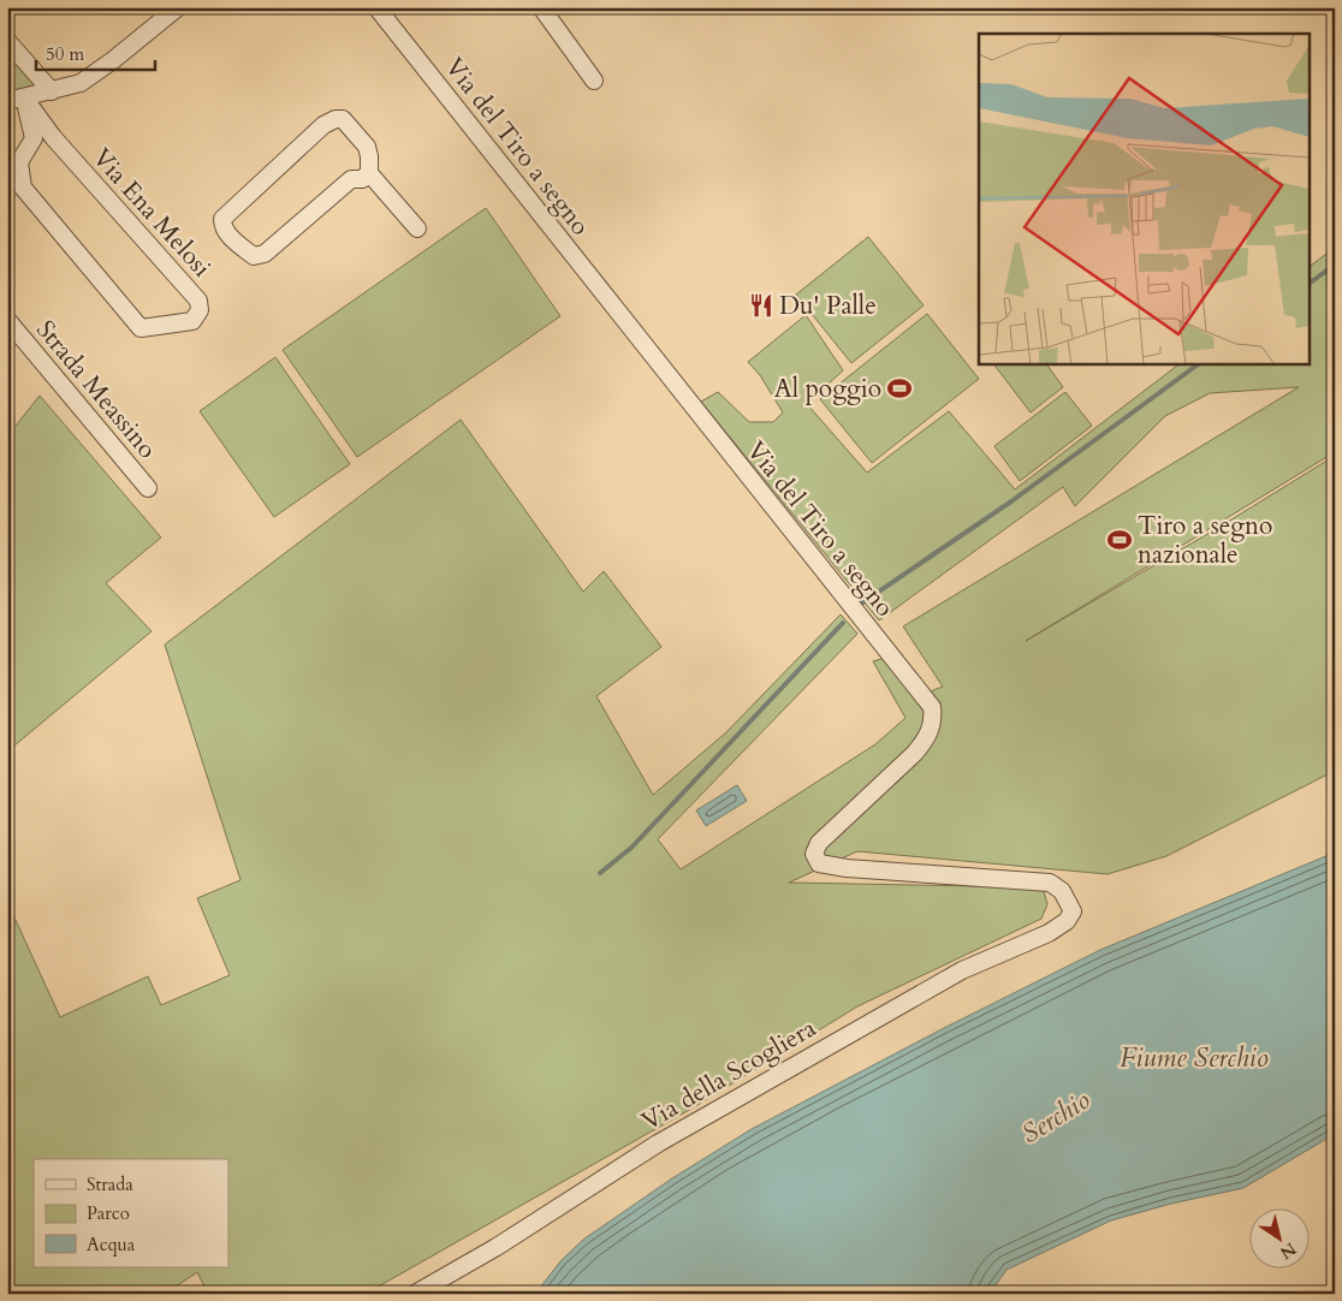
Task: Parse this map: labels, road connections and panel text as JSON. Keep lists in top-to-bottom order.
{
  "streets": {
    "street": [
      "Via del Tiro a segno",
      "Via Ena Melosi",
      "Strada Meassino",
      "Via della Scogliera"
    ]
  },
  "crossings": [
    ["Via del Tiro a segno", "Via della Scogliera"]
  ],
  "water": ["Fiume Serchio", "Serchio"],
  "places": {
    "restaurant": ["Du' Palle"],
    "sports": ["Al poggio", "Tiro a segno nazionale"]
  },
  "legend": ["Strada", "Parco", "Acqua"],
  "scale_bar": "50 m",
  "north": "bottom right"
}
